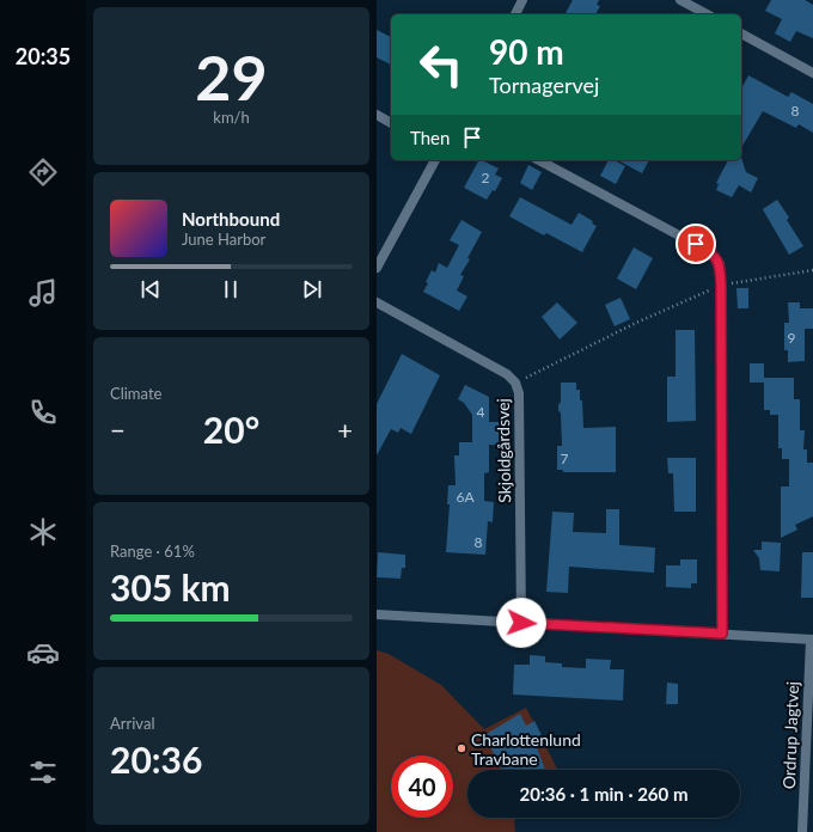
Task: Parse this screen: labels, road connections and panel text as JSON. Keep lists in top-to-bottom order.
{
  "streets": {
    "street": ["Skjoldgårdsvej", "Ordrup Jagtvej"]
  },
  "crossings": [
    ["Skjoldgårdsvej", "Ordrup Jagtvej"]
  ],
  "places": ["Charlottenlund Travbane"],
  "house_numbers": [
    "8",
    "2",
    "9",
    "4",
    "7",
    "6A",
    "8"
  ],
  "page": {
    "tabs": "20:35",
    "tile": [
      ["29", "km/h"],
      "Climate",
      ["Range · 61%", "305 km"],
      ["Arrival", "20:36"]
    ],
    "turn": ["90 m", "Tornagervej"],
    "then": "Then",
    "song": ["Northbound", "June Harbor"],
    "heat": ["−", "20°", "+"],
    "limit": "40",
    "trip": "20:36 · 1 min · 260 m"
  }
}
